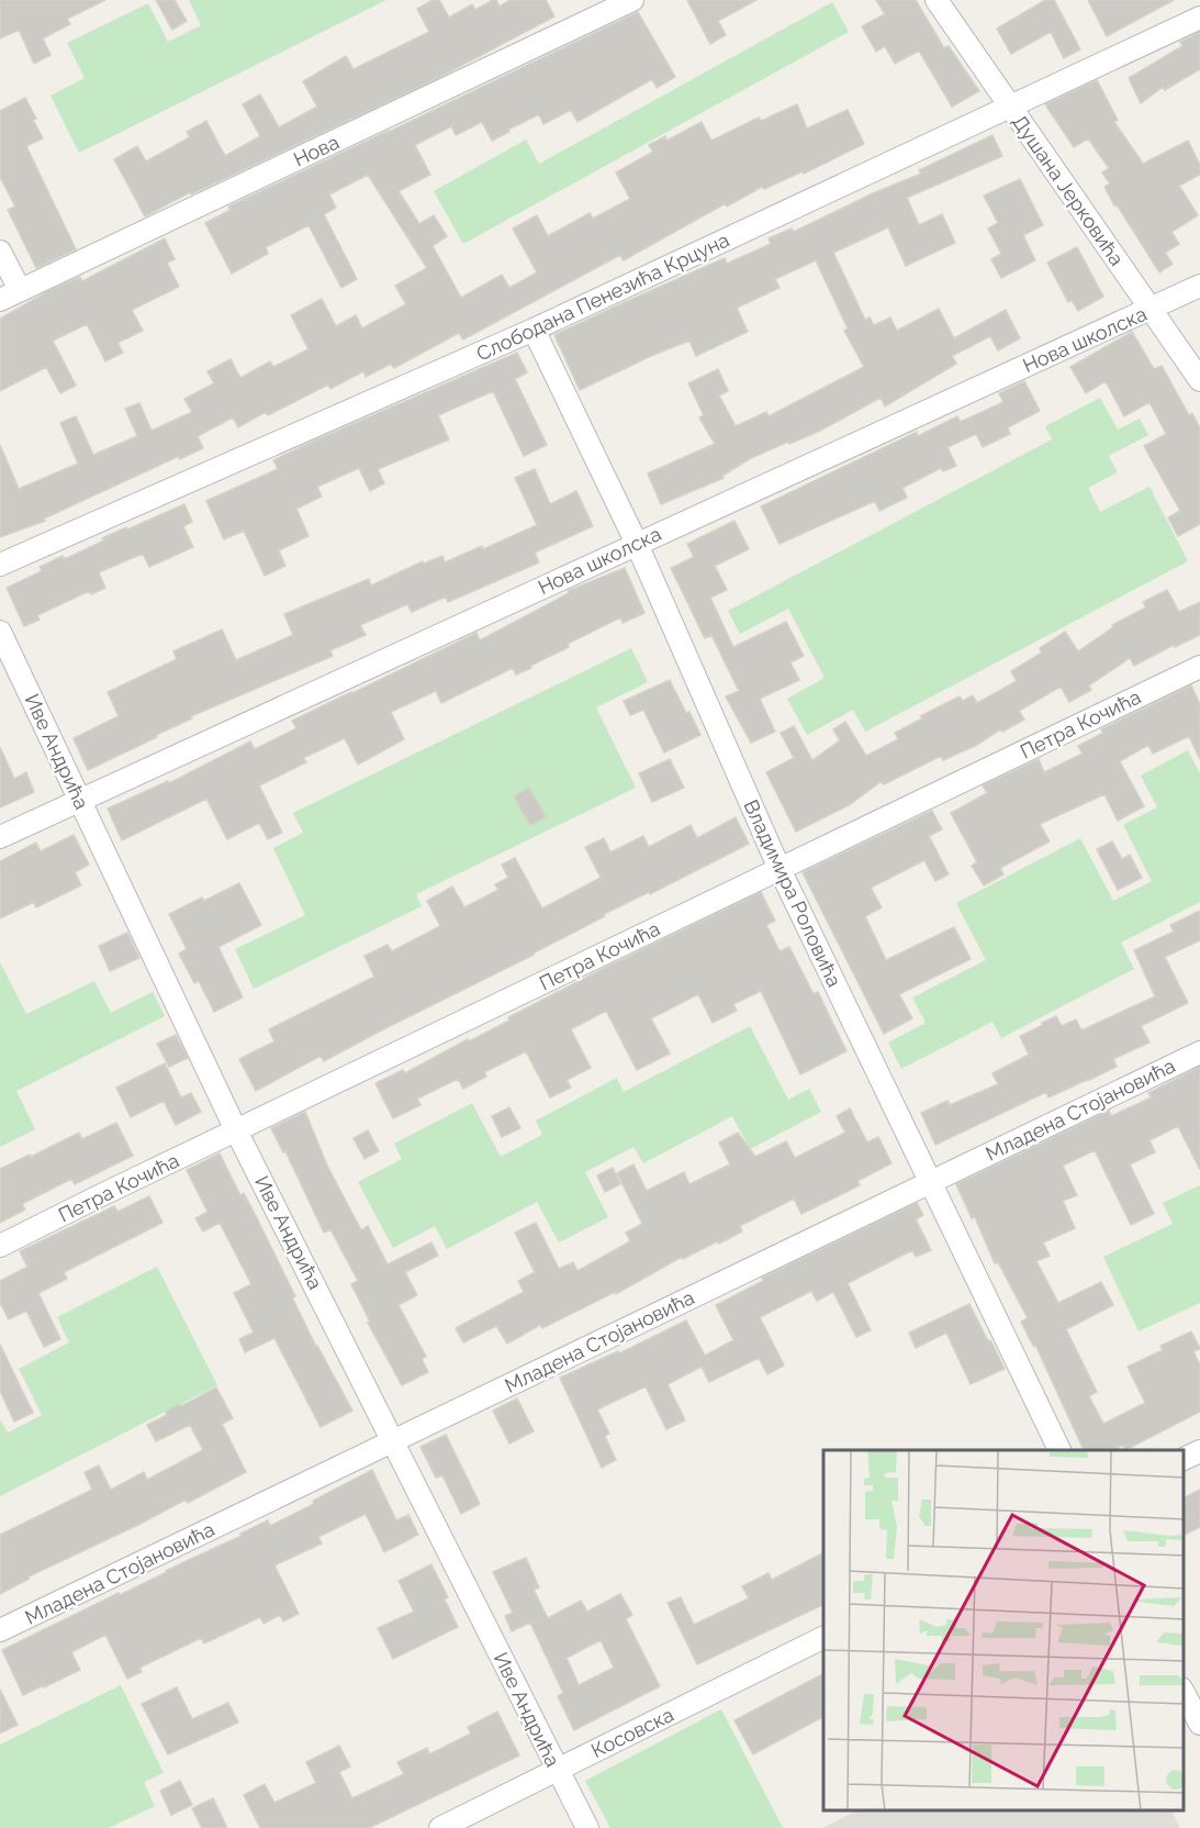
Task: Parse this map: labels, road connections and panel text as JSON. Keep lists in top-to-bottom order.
{
  "streets": {
    "street": [
      "Нова",
      "Душана Јерковића",
      "Слободана Пенезића Крцуна",
      "Нова школска",
      "Петра Кочића",
      "Иве Андрића",
      "Владимира Роловића",
      "Младена Стојановића",
      "Косовска"
    ]
  },
  "crossings": [
    ["Душана Јерковића", "Слободана Пенезића Крцуна"],
    ["Душана Јерковића", "Нова школска"],
    ["Слободана Пенезића Крцуна", "Владимира Роловића"],
    ["Нова школска", "Иве Андрића"],
    ["Нова школска", "Владимира Роловића"],
    ["Петра Кочића", "Иве Андрића"],
    ["Петра Кочића", "Владимира Роловића"],
    ["Иве Андрића", "Младена Стојановића"],
    ["Иве Андрића", "Косовска"],
    ["Владимира Роловића", "Младена Стојановића"]
  ]
}
